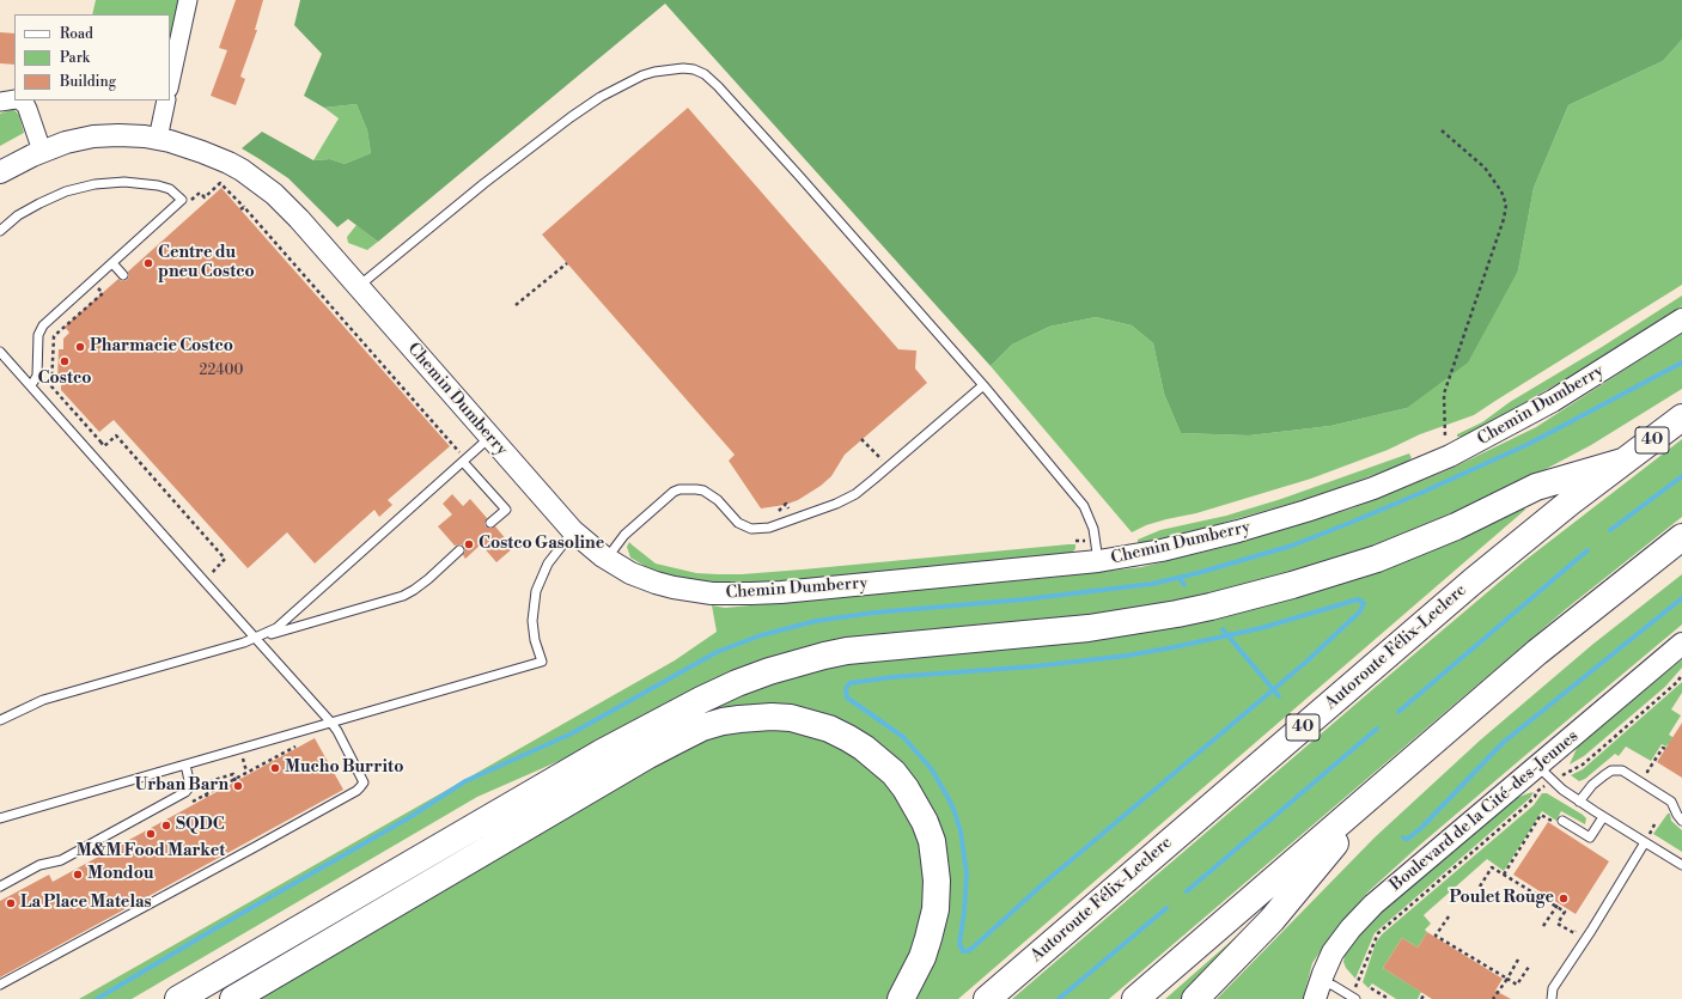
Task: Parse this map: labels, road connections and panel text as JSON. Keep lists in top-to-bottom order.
{
  "streets": {
    "highway": ["40", "Autoroute Félix-Leclerc"],
    "street": ["Chemin Dumberry", "Boulevard de la Cité-des-Jeunes"]
  },
  "places": [
    "Centre du pneu Costco",
    "Pharmacie Costco",
    "Costco",
    "Costco Gasoline",
    "Mucho Burrito",
    "Urban Barn",
    "SQDC",
    "M&M Food Market",
    "Mondou",
    "Poulet Rouge",
    "La Place Matelas"
  ],
  "house_numbers": ["22400"],
  "legend": ["Road", "Park", "Building"]
}
